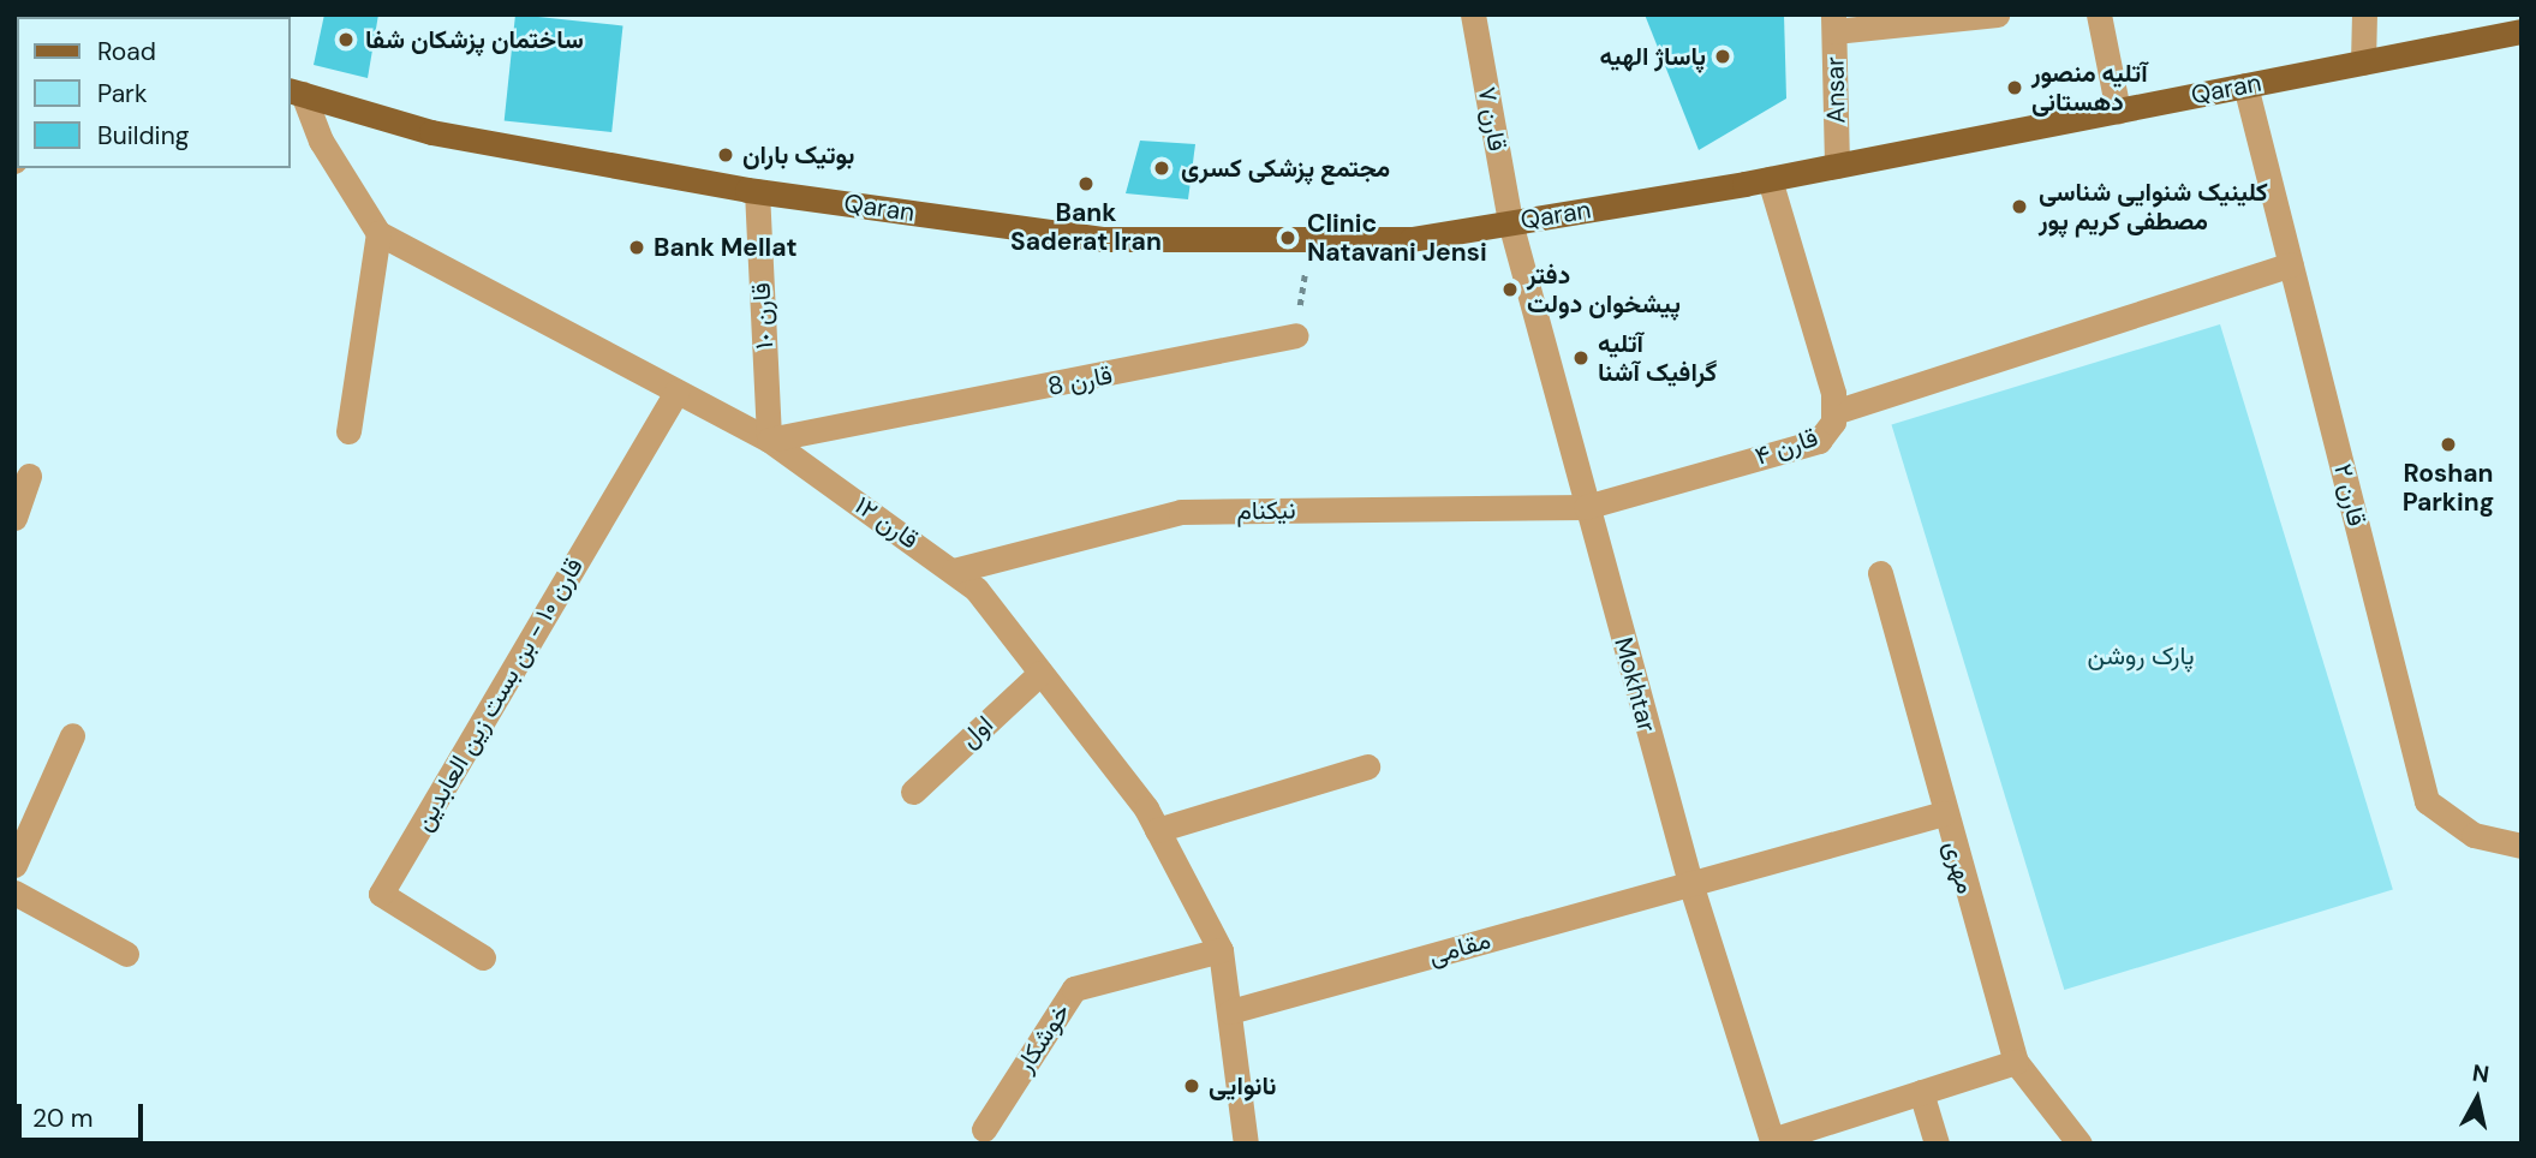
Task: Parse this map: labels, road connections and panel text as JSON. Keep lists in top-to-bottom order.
{
  "streets": {
    "main road": ["Qaran"],
    "street": [
      "Ansar",
      "قارن ٧",
      "قارن ١٠",
      "قارن 8",
      "قارن ۴",
      "قارن ٢",
      "نیکنام",
      "قارن ۱۲",
      "Mokhtar",
      "قارن ۱۰ - بن بست زین العابدین",
      "اول",
      "مهری",
      "مقامی",
      "خوشکار"
    ]
  },
  "crossings": [
    ["Qaran", "Ansar"],
    ["Qaran", "قارن ٧"],
    ["Qaran", "قارن ١٠"],
    ["Qaran", "قارن ۴"],
    ["Qaran", "قارن ٢"],
    ["Qaran", "قارن ۱۲"],
    ["Qaran", "Mokhtar"],
    ["قارن ٧", "Mokhtar"],
    ["قارن ١٠", "قارن 8"],
    ["قارن ١٠", "قارن ۱۲"],
    ["قارن 8", "قارن ۱۲"],
    ["قارن ۴", "نیکنام"],
    ["قارن ۴", "Mokhtar"],
    ["نیکنام", "قارن ۱۲"],
    ["نیکنام", "Mokhtar"],
    ["قارن ۱۲", "قارن ۱۰ - بن بست زین العابدین"],
    ["قارن ۱۲", "اول"],
    ["قارن ۱۲", "مقامی"],
    ["قارن ۱۲", "خوشکار"],
    ["Mokhtar", "مقامی"],
    ["مهری", "مقامی"]
  ],
  "parks": ["پارک روشن"],
  "places": [
    "ساختمان پزشکان شفا",
    "پاساژ الهیه",
    "آتلیه منصور دهستانی",
    "بوتیک باران",
    "مجتمع پزشکی کسری",
    "Bank Saderat Iran",
    "کلینیک شنوایی شناسی مصطفی کریم پور",
    "Clinic Natavani Jensi",
    "Bank Mellat",
    "دفتر پیشخوان دولت",
    "آتلیه گرافیک آشنا",
    "Roshan Parking",
    "نانوایی"
  ],
  "legend": ["Road", "Park", "Building"],
  "scale_bar": "20 m",
  "north": "top"
}
